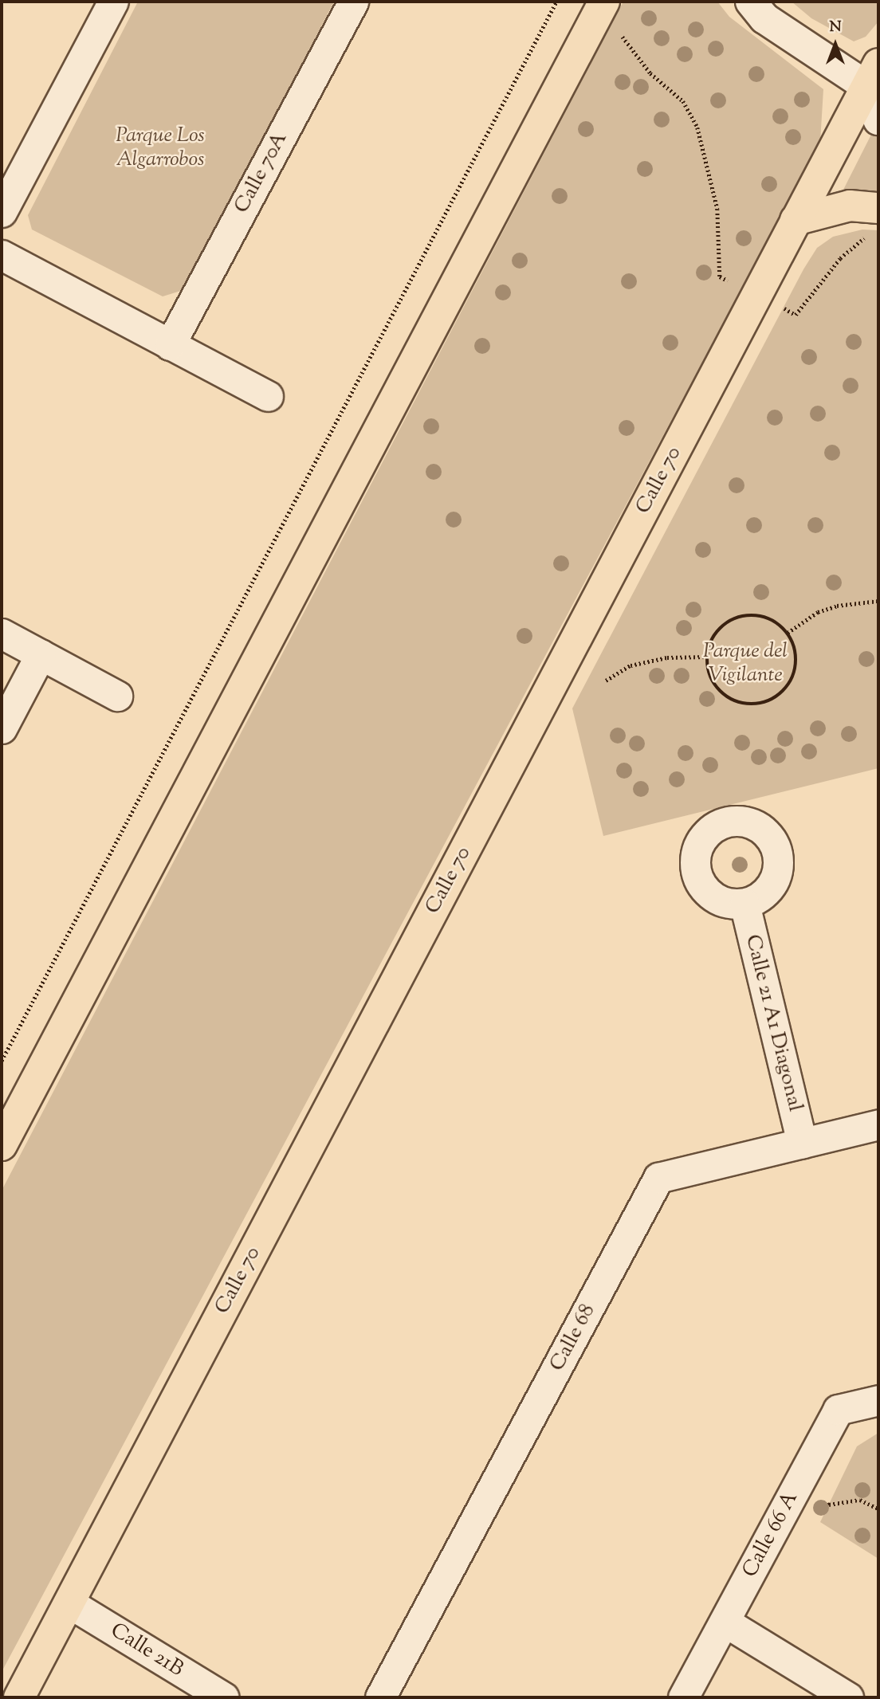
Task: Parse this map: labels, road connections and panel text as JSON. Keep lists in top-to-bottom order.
{
  "streets": {
    "main road": ["Calle 70"],
    "street": [
      "Calle 70A",
      "Calle 21 A1 Diagonal",
      "Calle 68",
      "Calle 66 A",
      "Calle 21B"
    ]
  },
  "crossings": [
    ["Calle 70", "Calle 21B"],
    ["Calle 21 A1 Diagonal", "Calle 68"]
  ],
  "parks": ["Parque Los Algarrobos", "Parque del Vigilante"],
  "north": "top"
}
